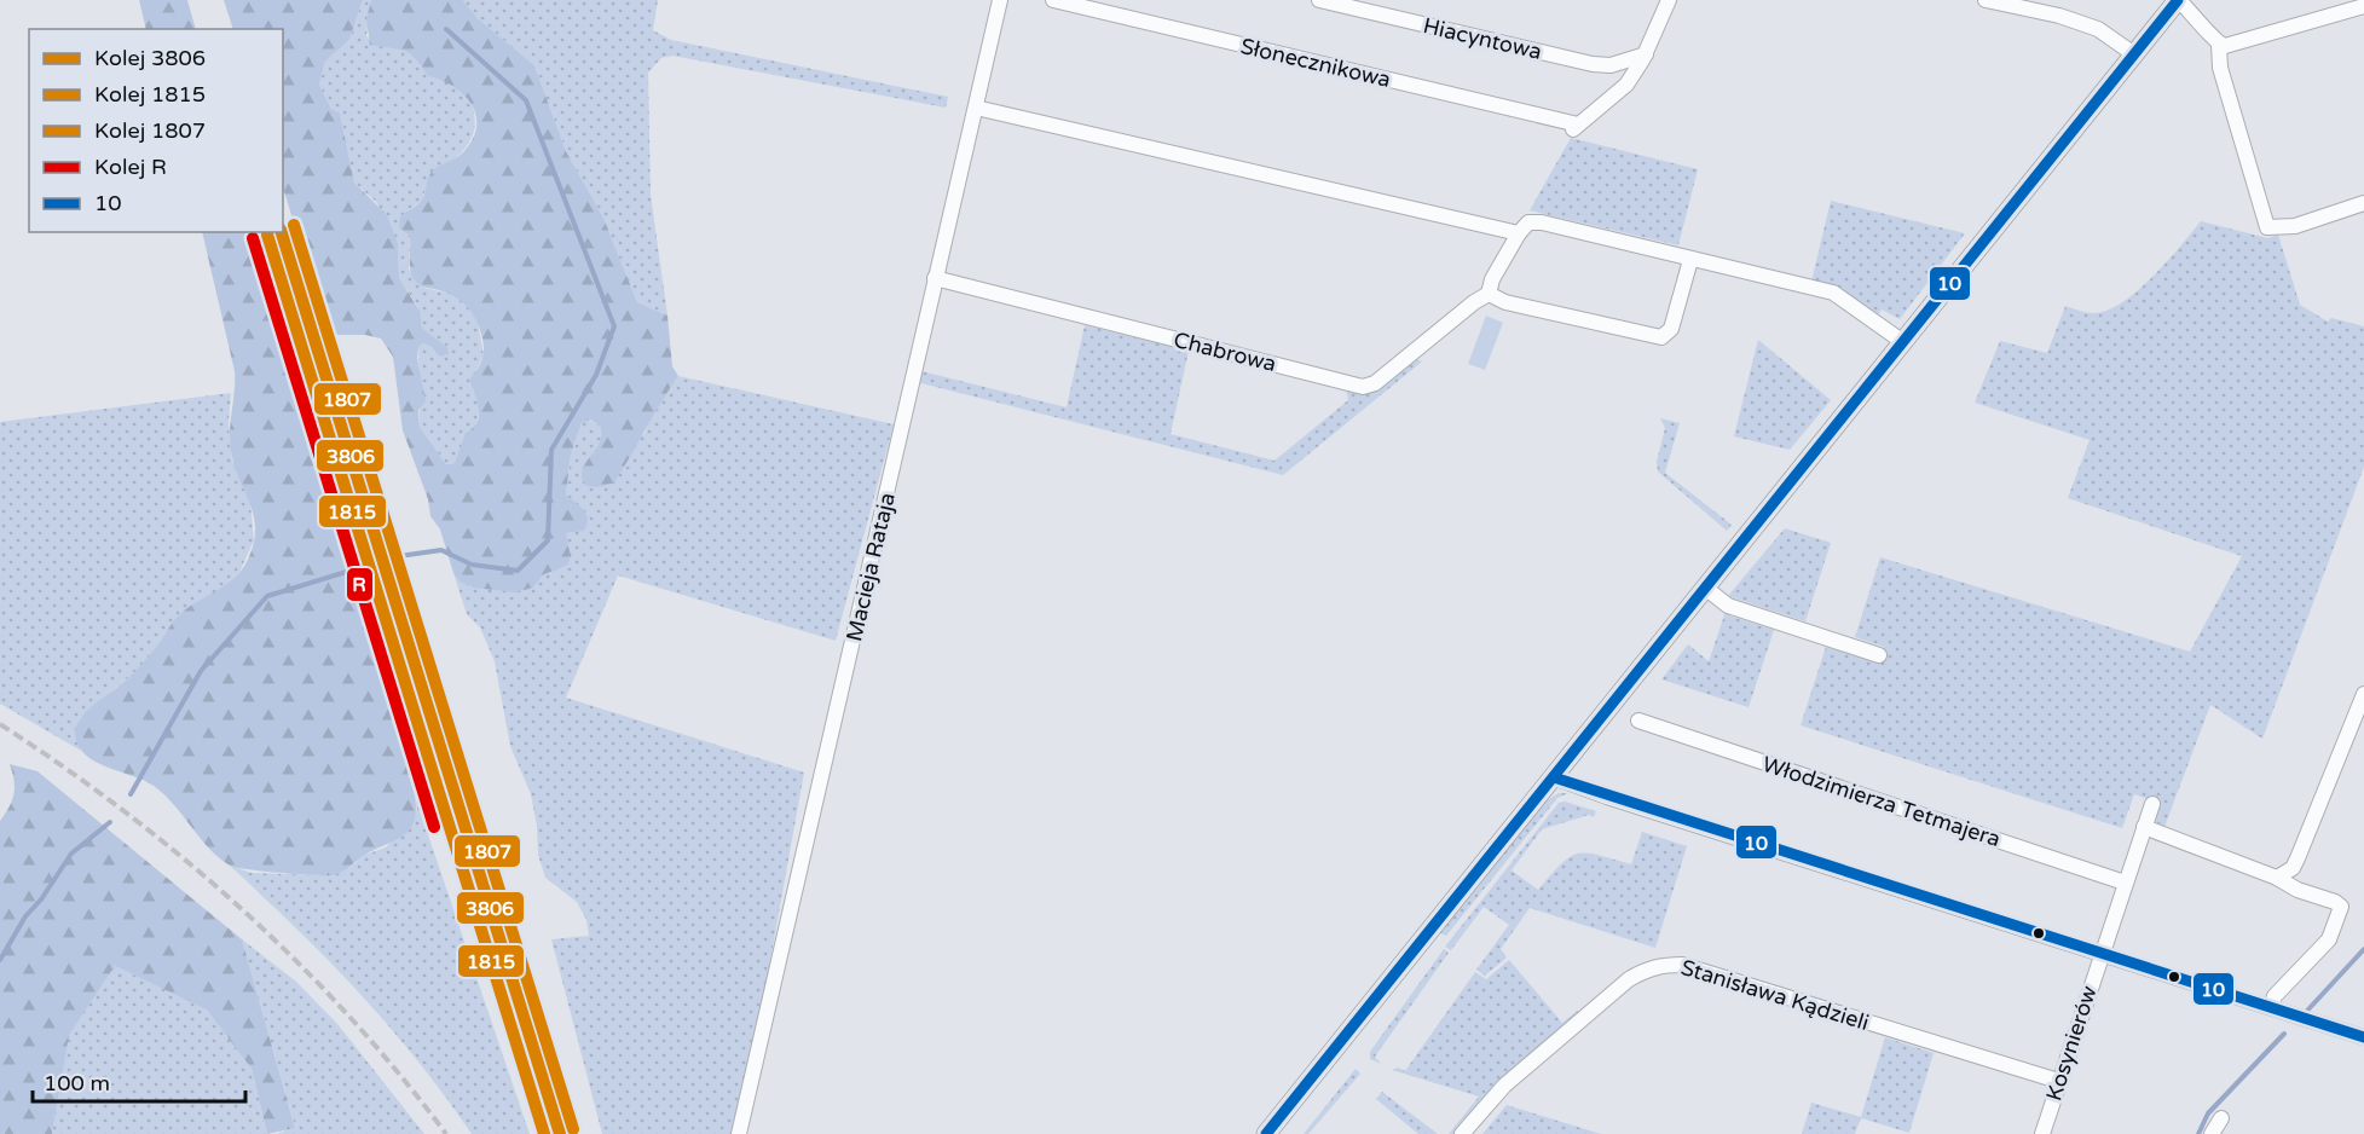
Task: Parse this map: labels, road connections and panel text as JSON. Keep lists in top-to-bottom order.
{
  "streets": {
    "street": [
      "Hiacyntowa",
      "Słonecznikowa",
      "Chabrowa",
      "Macieja Rataja",
      "Włodzimierza Tetmajera",
      "Stanisława Kądzieli",
      "Kosynierów"
    ]
  },
  "crossings": [
    ["Hiacyntowa", "Słonecznikowa"],
    ["Chabrowa", "Macieja Rataja"],
    ["Włodzimierza Tetmajera", "Kosynierów"],
    ["Stanisława Kądzieli", "Kosynierów"]
  ],
  "lines": [
    "transit line 10",
    "rail line 1807",
    "rail line 3806",
    "rail line 1815",
    "rail line R"
  ],
  "legend": [
    "Kolej 3806",
    "Kolej 1815",
    "Kolej 1807",
    "Kolej R",
    "10"
  ],
  "scale_bar": "100 m"
}
